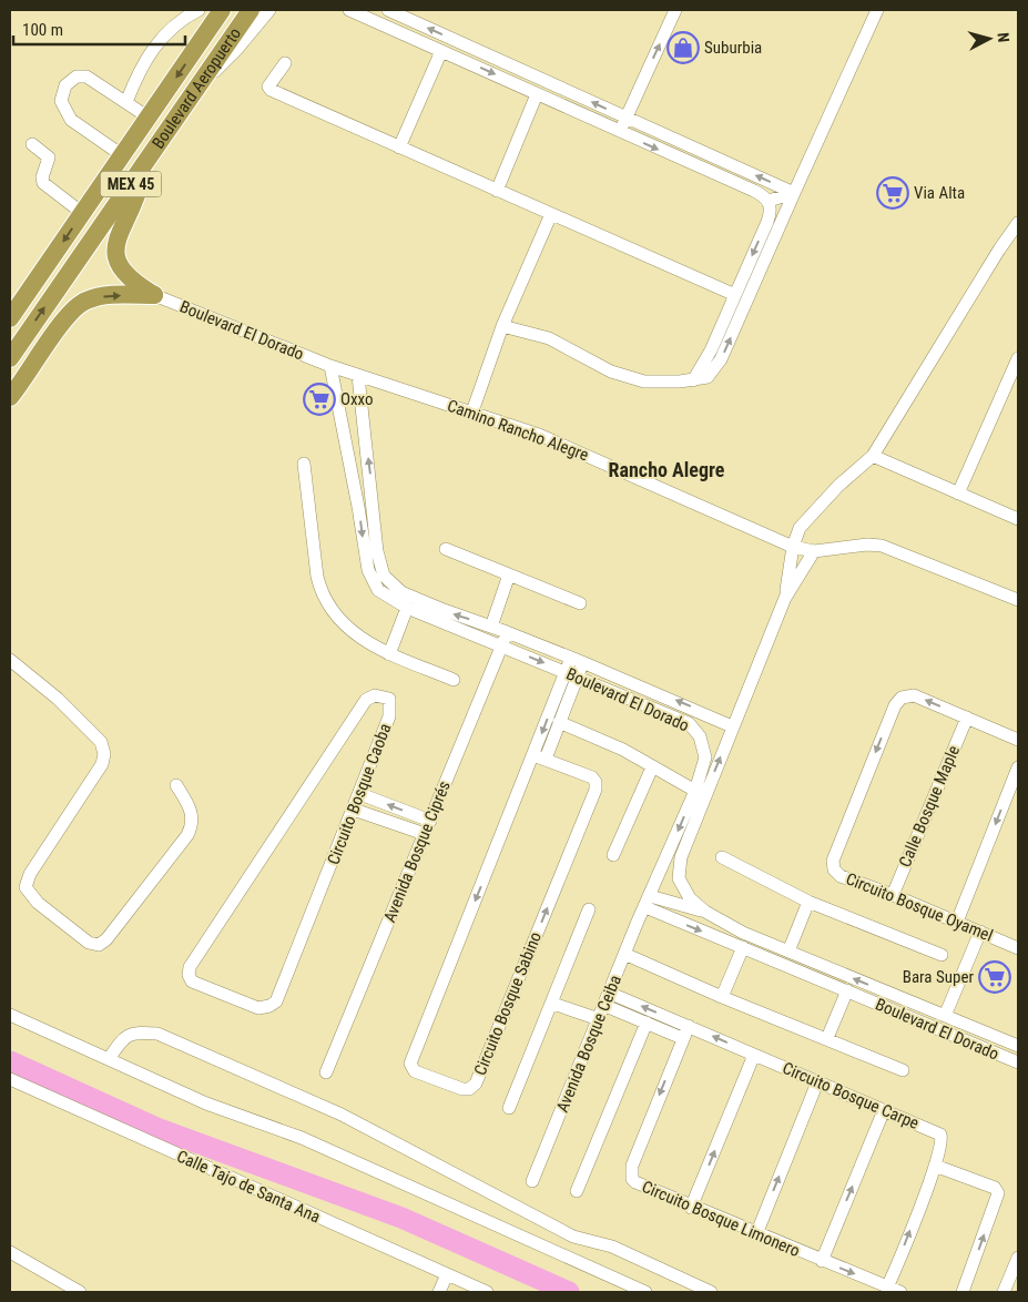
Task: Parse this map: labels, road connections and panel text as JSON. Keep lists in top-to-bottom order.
{
  "streets": {
    "highway": ["Boulevard Aeropuerto", "MEX 45"],
    "street": [
      "Boulevard El Dorado",
      "Camino Rancho Alegre",
      "Circuito Bosque Caoba",
      "Calle Bosque Maple",
      "Avenida Bosque Ciprés",
      "Circuito Bosque Oyamel",
      "Circuito Bosque Sabino",
      "Avenida Bosque Ceiba",
      "Circuito Bosque Carpe",
      "Calle Tajo de Santa Ana",
      "Circuito Bosque Limonero"
    ]
  },
  "crossings": [
    ["Boulevard El Dorado", "Camino Rancho Alegre"],
    ["Boulevard El Dorado", "Avenida Bosque Ciprés"],
    ["Boulevard El Dorado", "Circuito Bosque Sabino"],
    ["Boulevard El Dorado", "Avenida Bosque Ceiba"],
    ["Calle Bosque Maple", "Circuito Bosque Oyamel"],
    ["Avenida Bosque Ceiba", "Circuito Bosque Carpe"],
    ["Circuito Bosque Carpe", "Circuito Bosque Limonero"]
  ],
  "districts": ["Rancho Alegre"],
  "places": {
    "shop": ["Suburbia"],
    "supermarket": ["Via Alta", "Oxxo", "Bara Super"]
  },
  "scale_bar": "100 m",
  "north": "right"
}
